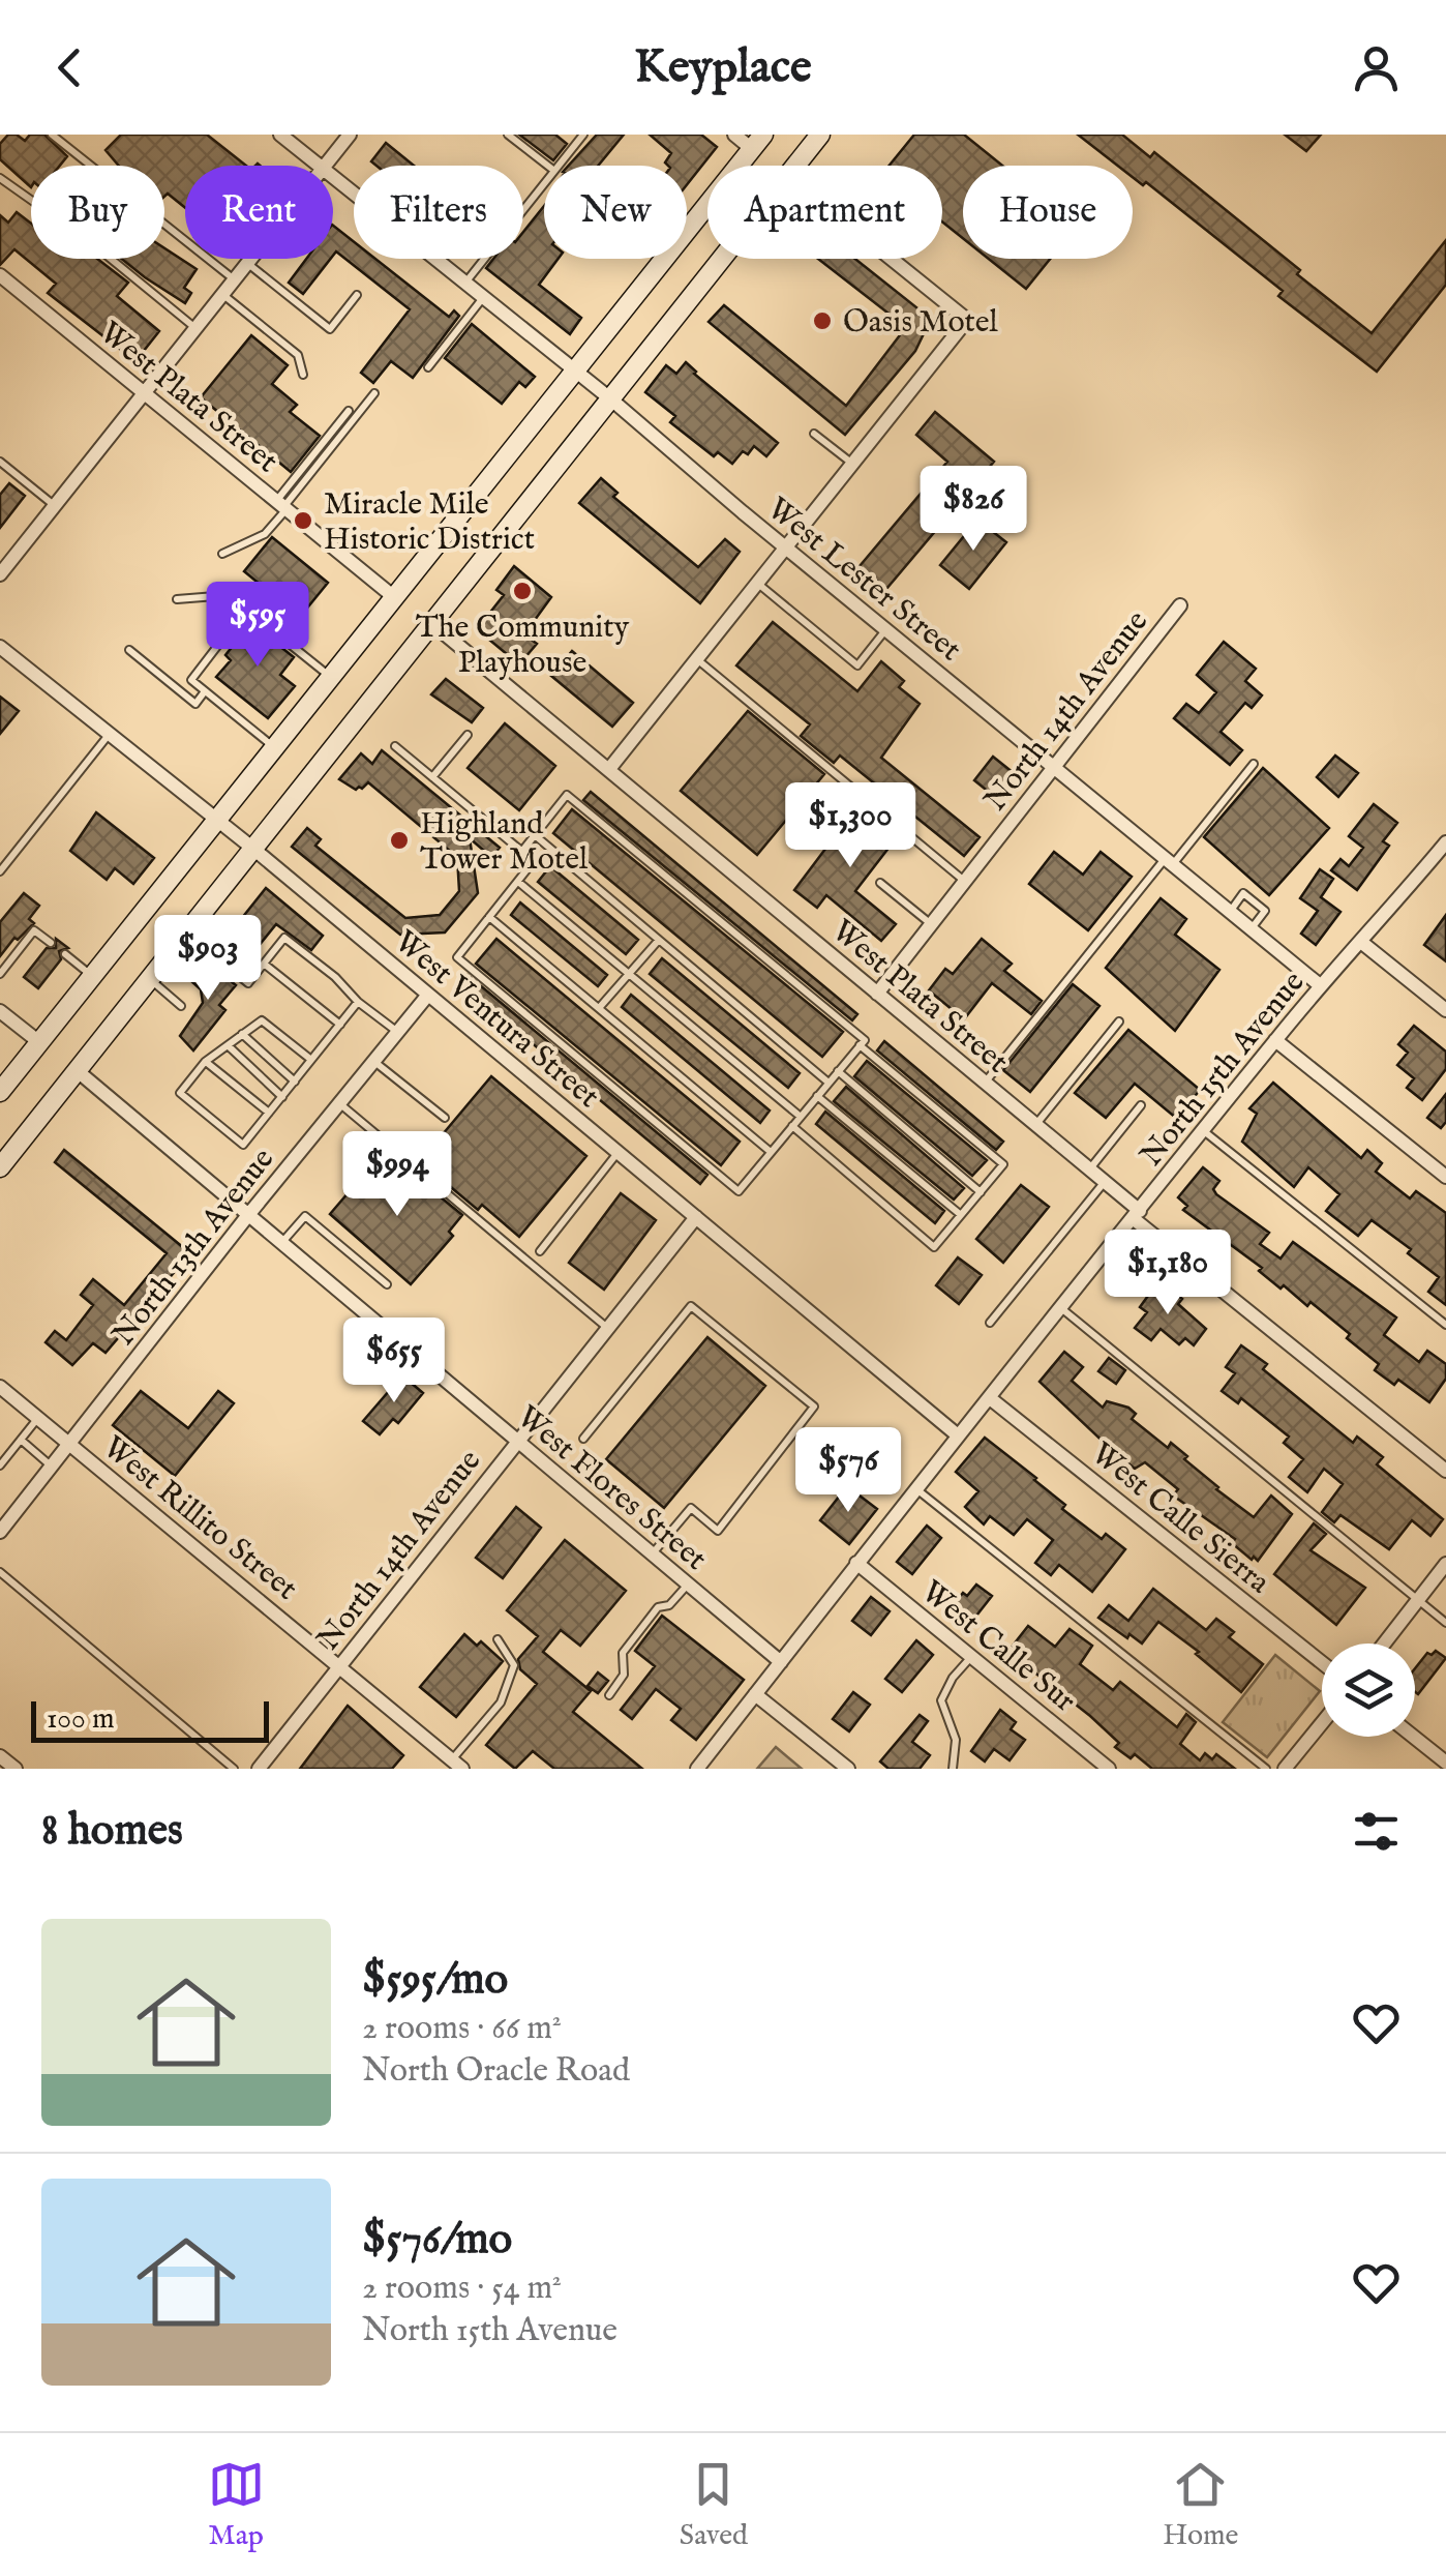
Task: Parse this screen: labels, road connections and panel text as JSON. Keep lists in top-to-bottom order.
{
  "streets": {
    "street": [
      "West Plata Street",
      "West Lester Street",
      "North 14th Avenue",
      "West Ventura Street",
      "North 15th Avenue",
      "North 13th Avenue",
      "West Flores Street",
      "West Rillito Street",
      "West Calle Sierra",
      "West Calle Sur"
    ]
  },
  "crossings": [
    ["West Plata Street", "North 14th Avenue"],
    ["West Plata Street", "North 15th Avenue"],
    ["West Lester Street", "North 14th Avenue"],
    ["West Lester Street", "North 15th Avenue"],
    ["North 14th Avenue", "West Ventura Street"],
    ["North 14th Avenue", "West Flores Street"],
    ["North 14th Avenue", "West Rillito Street"],
    ["West Ventura Street", "North 15th Avenue"],
    ["West Ventura Street", "North 13th Avenue"],
    ["North 15th Avenue", "West Flores Street"],
    ["North 15th Avenue", "West Calle Sierra"],
    ["North 15th Avenue", "West Calle Sur"],
    ["North 13th Avenue", "West Flores Street"],
    ["North 13th Avenue", "West Rillito Street"]
  ],
  "places": [
    "Oasis Motel",
    "Miracle Mile Historic District",
    "The Community Playhouse",
    "Highland Tower Motel"
  ],
  "scale_bar": "100 m",
  "page": {
    "header": "Keyplace",
    "chip": [
      "Buy",
      "Rent",
      "Filters",
      "New",
      "Apartment",
      "House"
    ],
    "price": [
      "$826",
      "$595",
      "$1,300",
      "$903",
      "$994",
      "$1,180",
      "$655",
      "$576"
    ],
    "scale": "100 m",
    "heading": "8 homes",
    "list": [
      {
        "name": "$595/mo",
        "note": "2 rooms · 66 m² · North Oracle Road"
      },
      {
        "name": "$576/mo",
        "note": "2 rooms · 54 m² · North 15th Avenue"
      }
    ],
    "tabs": ["Map", "Saved", "Home"]
  }
}
